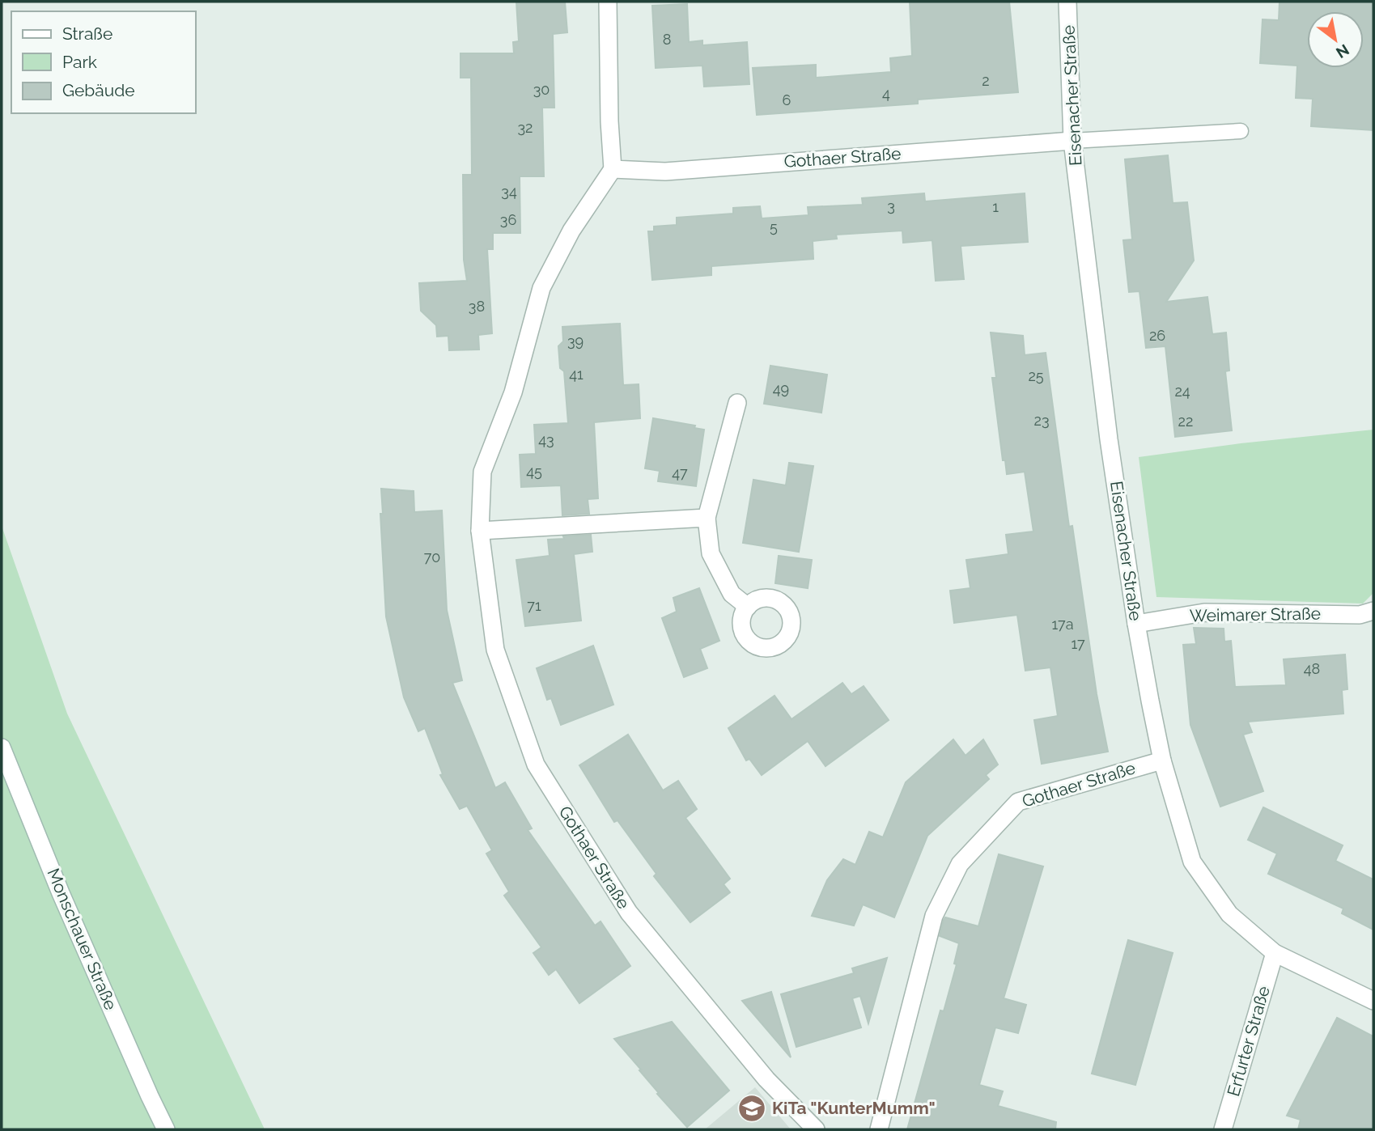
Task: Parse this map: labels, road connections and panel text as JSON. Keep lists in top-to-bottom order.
{
  "streets": {
    "street": [
      "Eisenacher Straße",
      "Gothaer Straße",
      "Weimarer Straße",
      "Monschauer Straße",
      "Erfurter Straße"
    ]
  },
  "crossings": [
    ["Eisenacher Straße", "Gothaer Straße"],
    ["Eisenacher Straße", "Weimarer Straße"],
    ["Eisenacher Straße", "Erfurter Straße"]
  ],
  "places": {
    "school or university": ["KiTa \"KunterMumm\""]
  },
  "house_numbers": [
    "8",
    "2",
    "30",
    "4",
    "6",
    "32",
    "34",
    "3",
    "1",
    "36",
    "5",
    "38",
    "26",
    "39",
    "41",
    "25",
    "49",
    "24",
    "23",
    "22",
    "43",
    "45",
    "47",
    "70",
    "71",
    "17a",
    "17",
    "48"
  ],
  "legend": ["Straße", "Park", "Gebäude"],
  "north": "bottom right"
}
